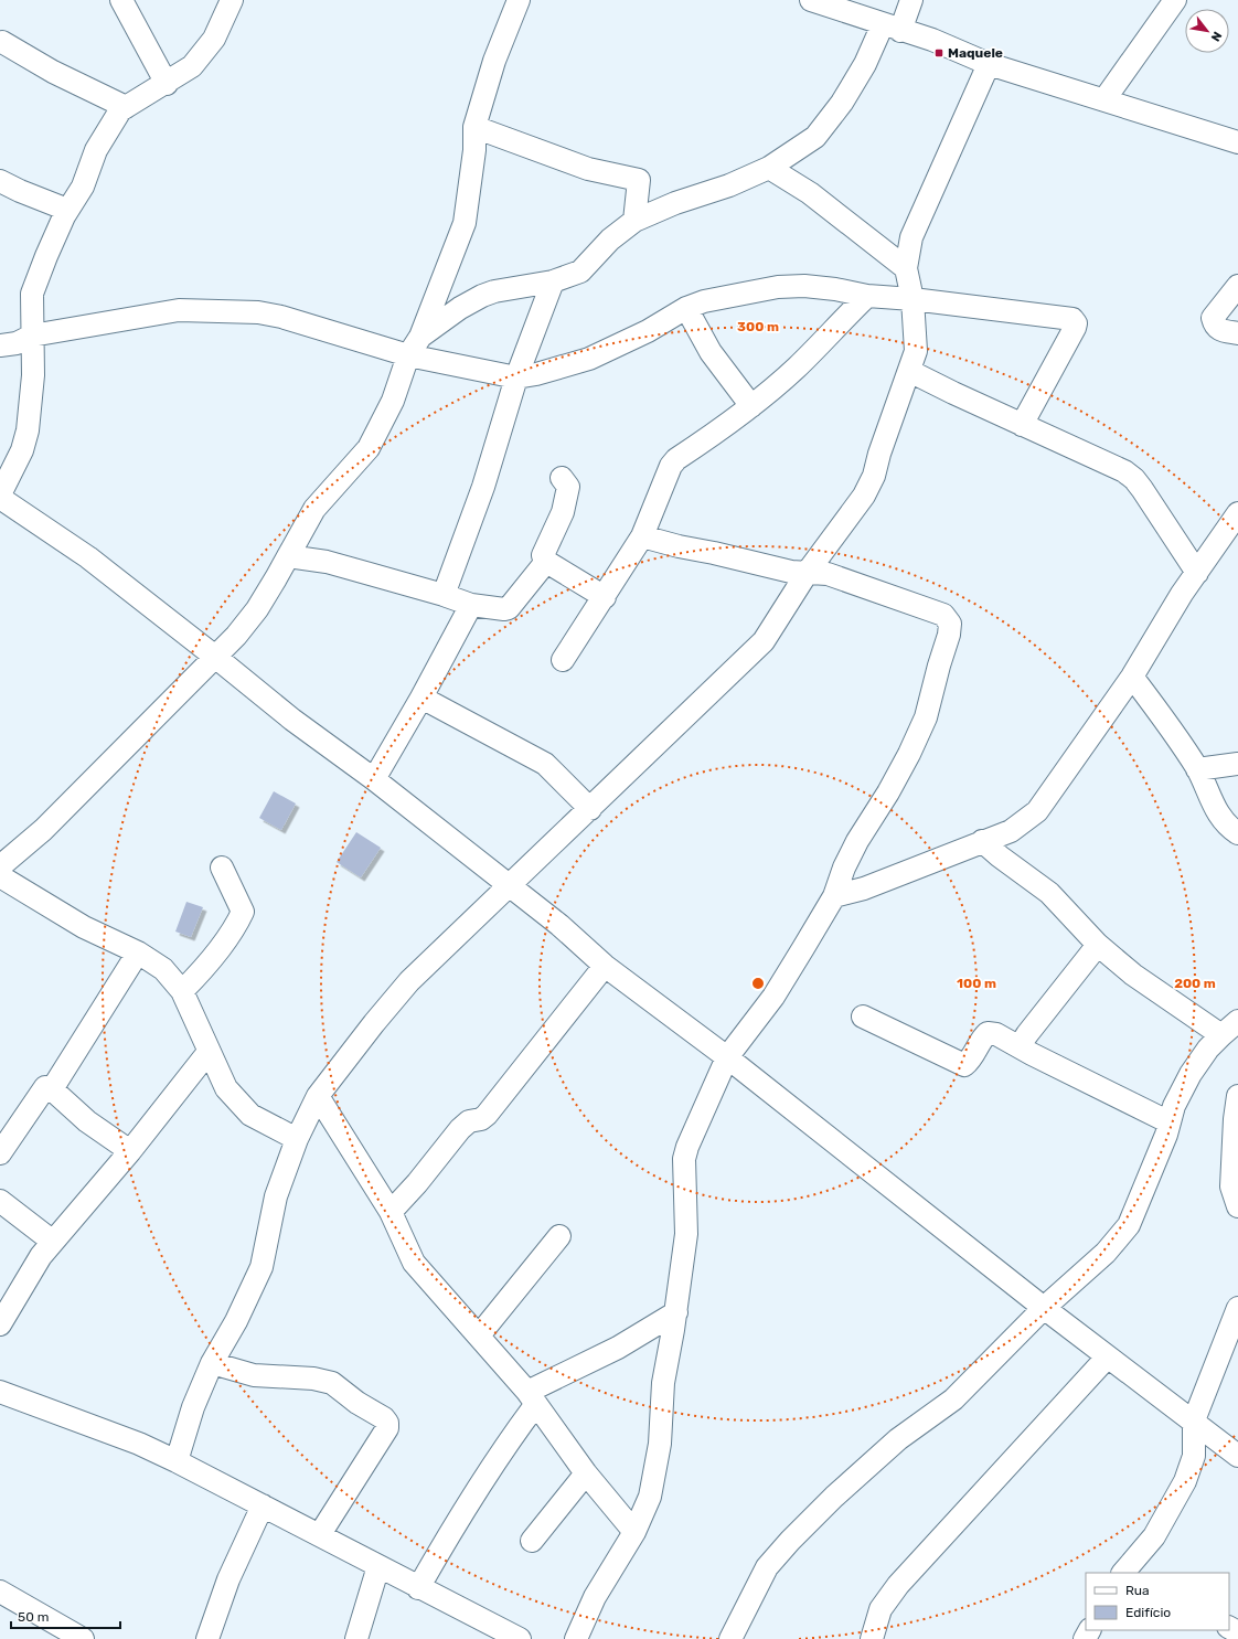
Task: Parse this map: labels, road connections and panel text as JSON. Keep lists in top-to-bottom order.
{
  "places": {
    "transit": ["Maquele"]
  },
  "legend": ["Rua", "Edifício"],
  "scale_bar": "50 m",
  "north": "bottom right",
  "rings": ["300 m", "100 m", "200 m"]
}
